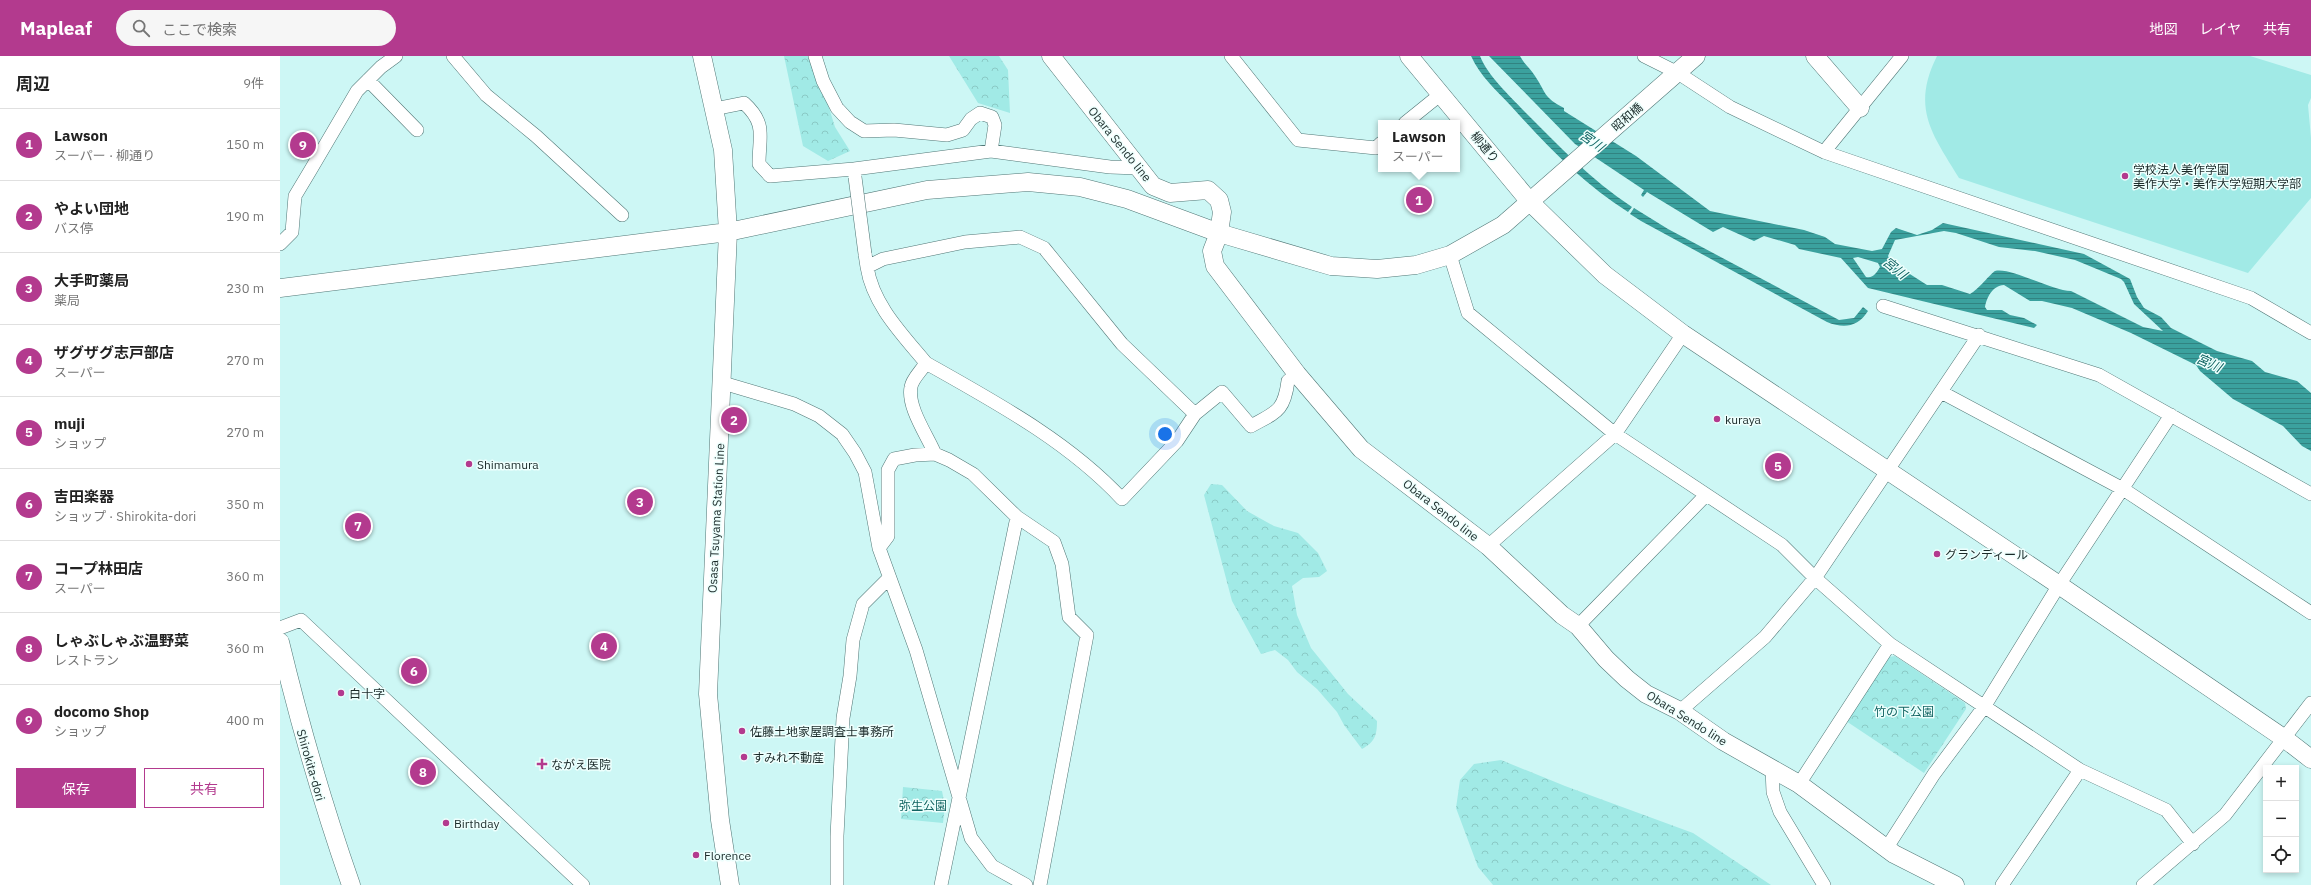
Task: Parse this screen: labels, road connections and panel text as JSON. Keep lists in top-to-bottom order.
{
  "streets": {
    "street": [
      "昭和橋",
      "Obara Sendo line",
      "柳通り",
      "Osasa Tsuyama Station Line",
      "Shirokita-dori"
    ]
  },
  "crossings": [
    ["昭和橋", "Obara Sendo line"],
    ["昭和橋", "柳通り"],
    ["昭和橋", "Osasa Tsuyama Station Line"]
  ],
  "water": ["宮川"],
  "parks": ["竹の下公園", "弥生公園"],
  "places": {
    "other": [
      "学校法人美作学園 美作大学・美作大学短期大学部",
      "kuraya",
      "Shimamura",
      "グランディール",
      "白十字",
      "佐藤土地家屋調査士事務所",
      "すみれ不動産",
      "Birthday",
      "Florence"
    ],
    "health": ["ながえ医院"]
  },
  "page": {
    "header": "Mapleaf",
    "search": "ここで検索",
    "nav": ["地図", "レイヤ", "共有"],
    "heading": ["周辺", "9件"],
    "list": [
      {
        "mark": "1",
        "name": "Lawson",
        "note": "スーパー · 柳通り",
        "value": "150 m"
      },
      {
        "mark": "2",
        "name": "やよい団地",
        "note": "バス停",
        "value": "190 m"
      },
      {
        "mark": "3",
        "name": "大手町薬局",
        "note": "薬局",
        "value": "230 m"
      },
      {
        "mark": "4",
        "name": "ザグザグ志戸部店",
        "note": "スーパー",
        "value": "270 m"
      },
      {
        "mark": "5",
        "name": "muji",
        "note": "ショップ",
        "value": "270 m"
      },
      {
        "mark": "6",
        "name": "吉田楽器",
        "note": "ショップ · Shirokita-dori",
        "value": "350 m"
      },
      {
        "mark": "7",
        "name": "コープ林田店",
        "note": "スーパー",
        "value": "360 m"
      },
      {
        "mark": "8",
        "name": "しゃぶしゃぶ温野菜",
        "note": "レストラン",
        "value": "360 m"
      },
      {
        "mark": "9",
        "name": "docomo Shop",
        "note": "ショップ",
        "value": "400 m"
      }
    ],
    "popup": ["Lawson", "スーパー"],
    "pins": [
      "9",
      "1",
      "2",
      "5",
      "3",
      "7",
      "4",
      "6",
      "8"
    ],
    "buttons": ["保存", "共有"],
    "map_buttons": ["+", "−"]
  }
}
